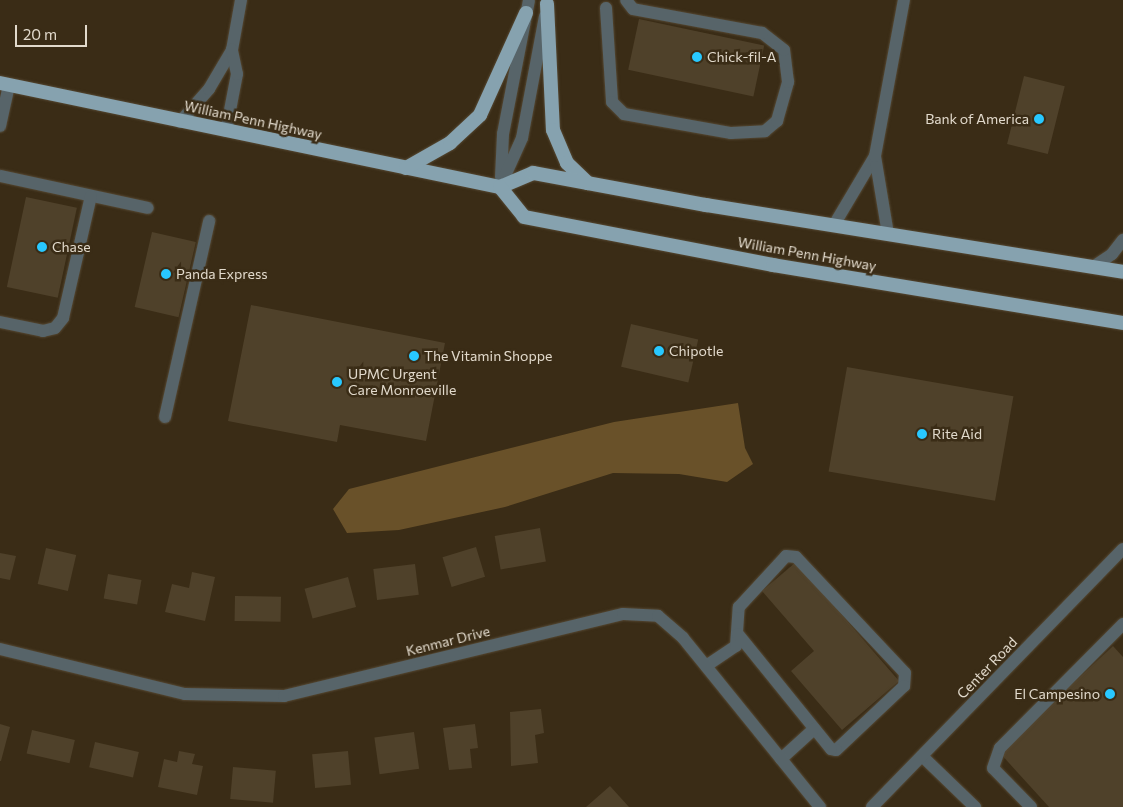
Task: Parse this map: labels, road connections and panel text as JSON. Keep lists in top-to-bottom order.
{
  "streets": {
    "highway": ["William Penn Highway"],
    "street": ["Kenmar Drive", "Center Road"]
  },
  "places": [
    "Chick-fil-A",
    "Bank of America",
    "Chase",
    "Panda Express",
    "Chipotle",
    "The Vitamin Shoppe",
    "UPMC Urgent Care Monroeville",
    "Rite Aid",
    "El Campesino"
  ],
  "scale_bar": "20 m"
}
